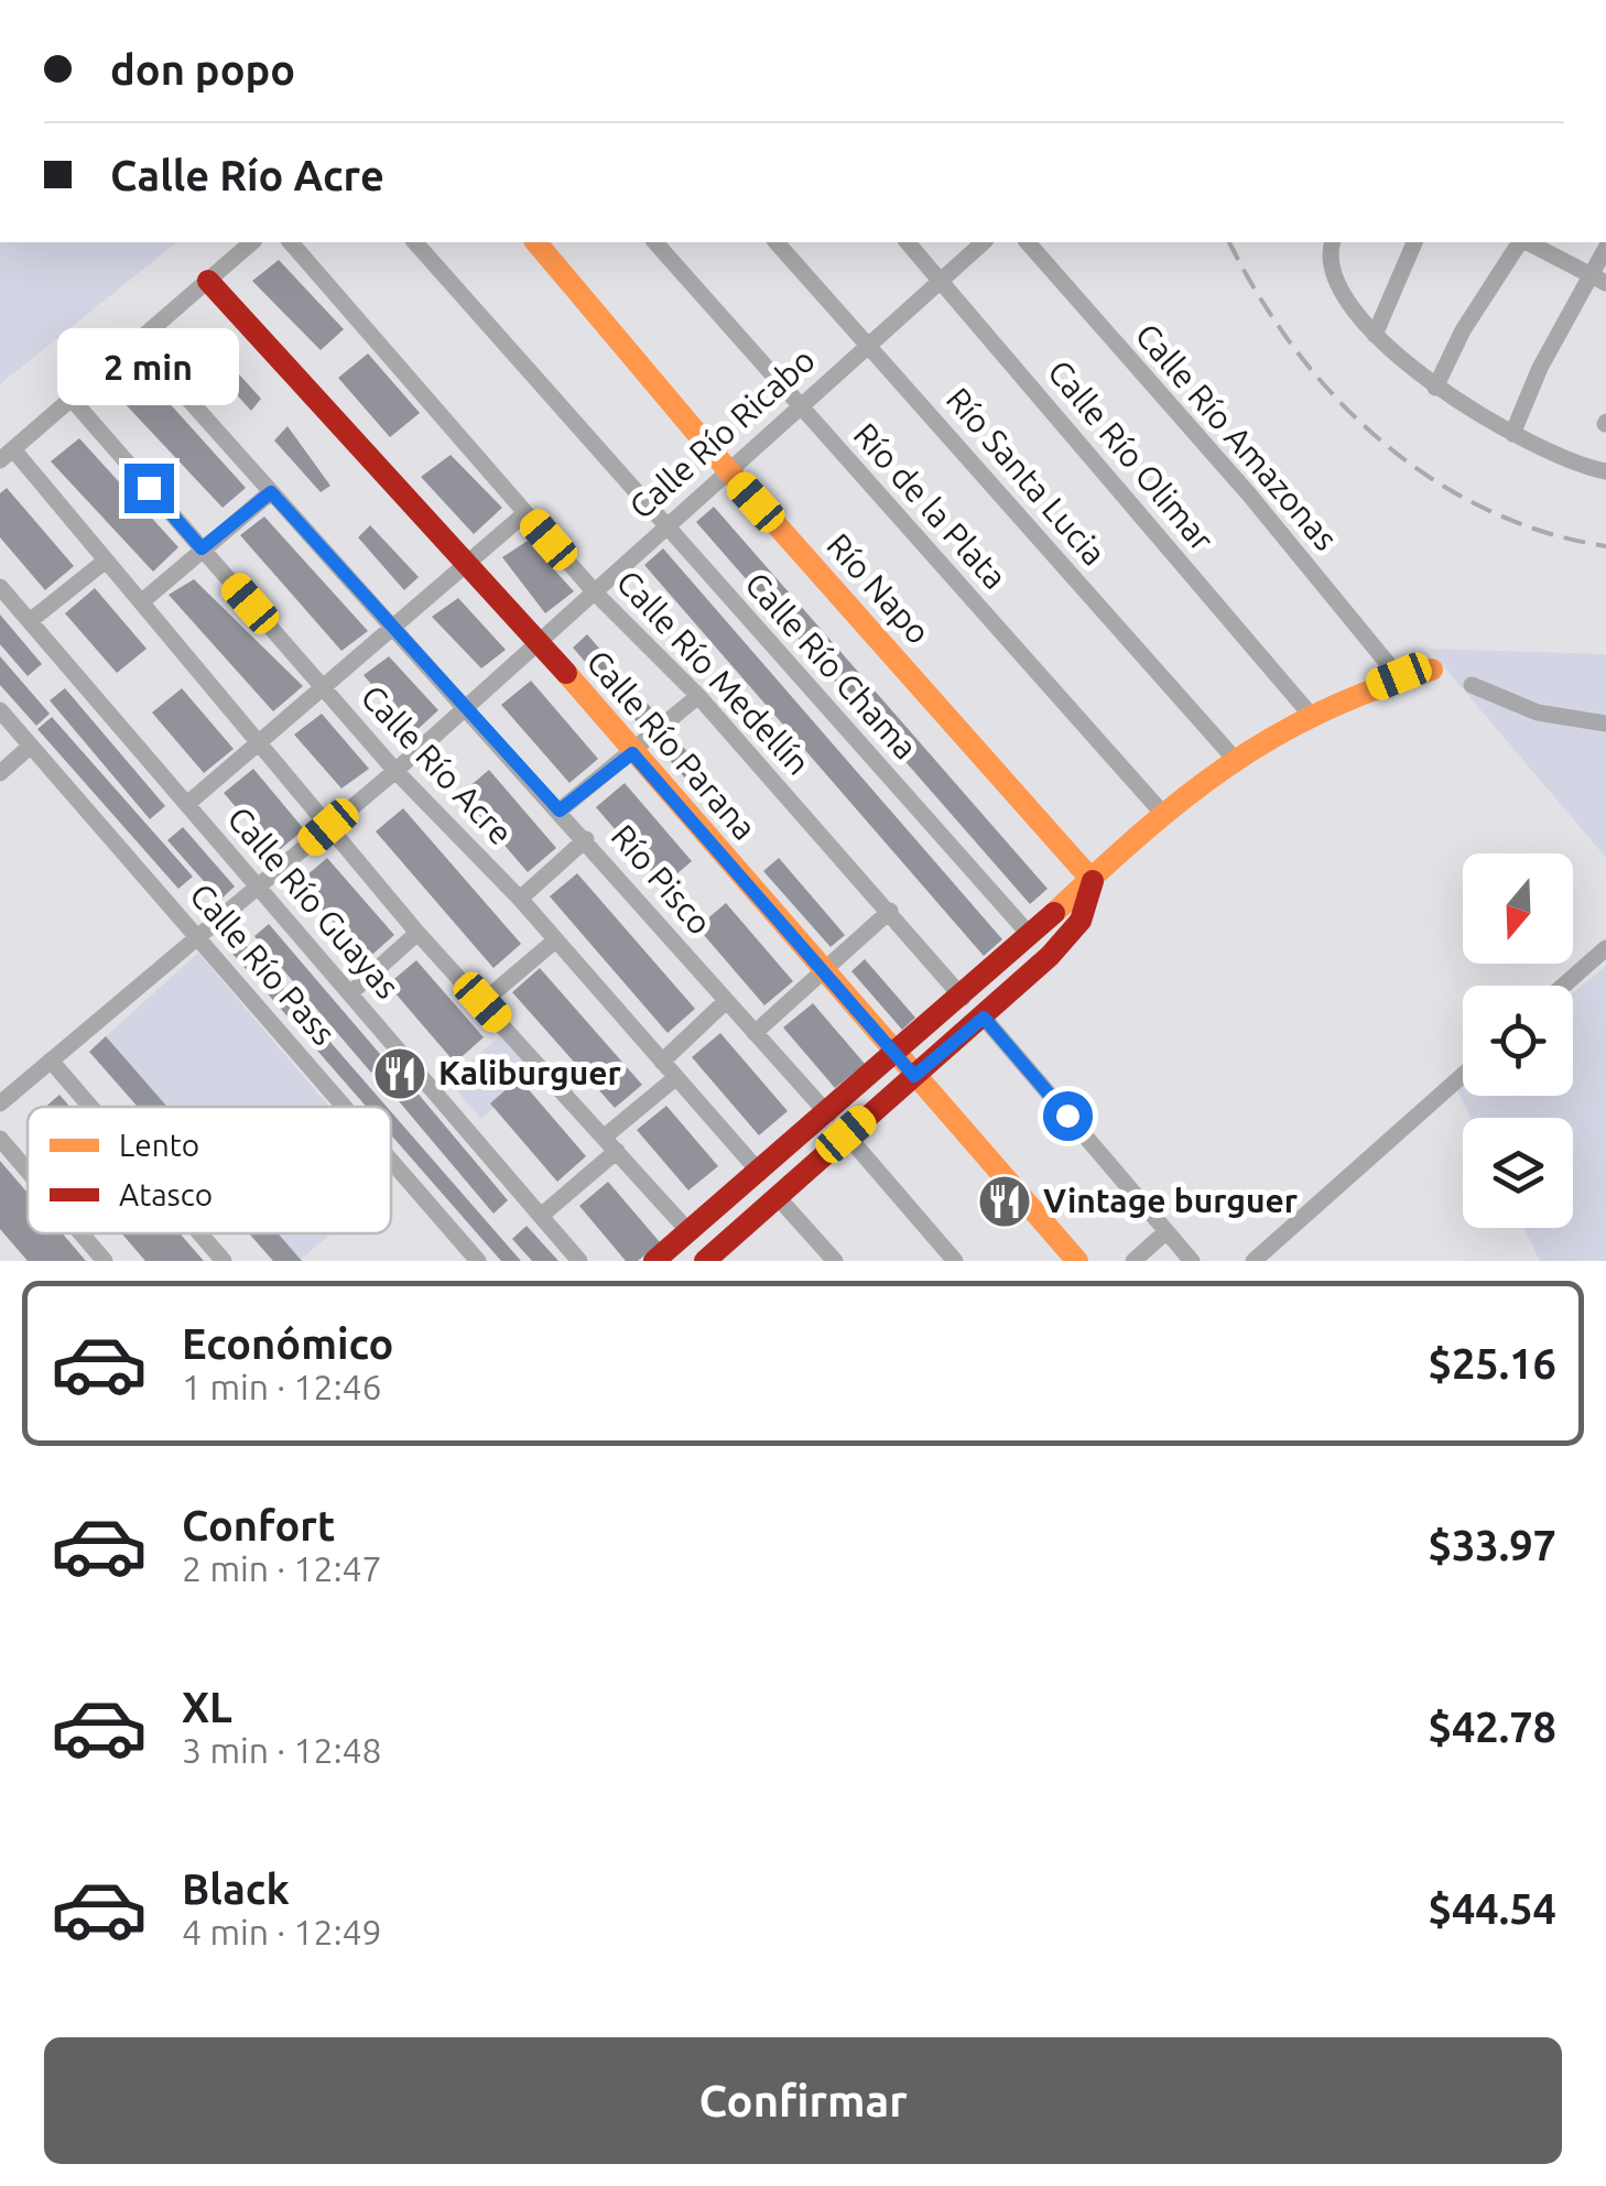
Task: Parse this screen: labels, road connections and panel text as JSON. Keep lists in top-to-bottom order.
{
  "streets": {
    "street": [
      "Calle Río Ricabo",
      "Calle Río Amazonas",
      "Calle Río Olimar",
      "Río Santa Lucia",
      "Río de la Plata",
      "Río Napo",
      "Calle Río Chama",
      "Calle Río Medellín",
      "Calle Río Parana",
      "Calle Río Acre",
      "Río Pisco",
      "Calle Río Guayas",
      "Calle Río Pass"
    ]
  },
  "crossings": [
    ["Calle Río Ricabo", "Calle Río Olimar"],
    ["Calle Río Ricabo", "Río Santa Lucia"],
    ["Calle Río Ricabo", "Río de la Plata"],
    ["Calle Río Ricabo", "Río Napo"],
    ["Calle Río Ricabo", "Calle Río Chama"],
    ["Calle Río Ricabo", "Calle Río Medellín"],
    ["Calle Río Ricabo", "Calle Río Parana"],
    ["Calle Río Ricabo", "Calle Río Acre"],
    ["Calle Río Ricabo", "Río Pisco"],
    ["Calle Río Ricabo", "Calle Río Guayas"],
    ["Calle Río Ricabo", "Calle Río Pass"]
  ],
  "places": {
    "restaurant": ["Kaliburguer", "Vintage burguer"]
  },
  "legend": ["Lento", "Atasco"],
  "north": "bottom",
  "page": {
    "banner": ["don popo", "Calle Río Acre"],
    "bubble": "2 min",
    "list": [
      {
        "name": "Económico",
        "note": "1 min · 12:46",
        "value": "$25.16"
      },
      {
        "name": "Confort",
        "note": "2 min · 12:47",
        "value": "$33.97"
      },
      {
        "name": "XL",
        "note": "3 min · 12:48",
        "value": "$42.78"
      },
      {
        "name": "Black",
        "note": "4 min · 12:49",
        "value": "$44.54"
      }
    ],
    "buttons": "Confirmar"
  }
}
